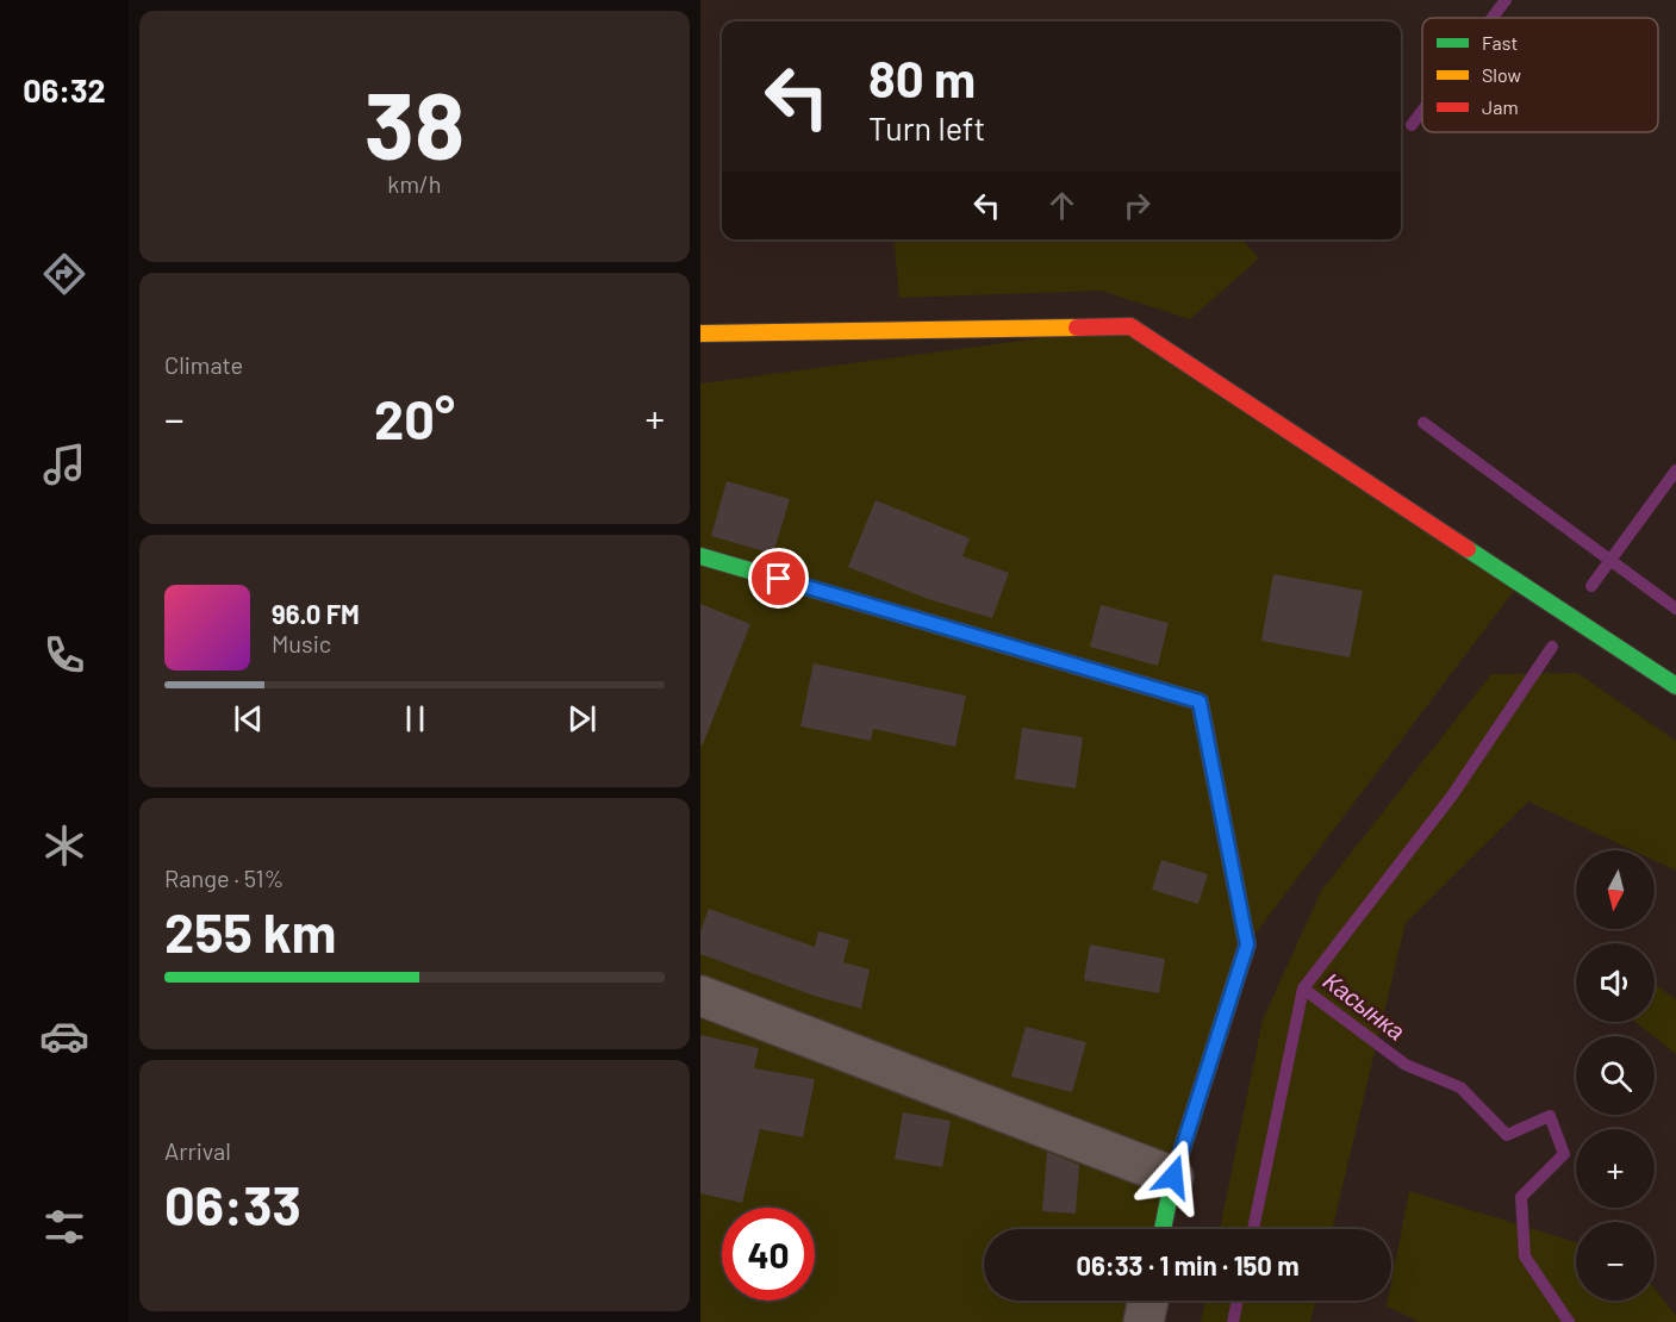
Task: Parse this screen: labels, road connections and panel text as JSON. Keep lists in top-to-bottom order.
{
  "water": ["Касынка"],
  "legend": ["Fast", "Slow", "Jam"],
  "north": "bottom",
  "page": {
    "tabs": "06:32",
    "tile": [
      ["38", "km/h"],
      "Climate",
      ["Range · 51%", "255 km"],
      ["Arrival", "06:33"]
    ],
    "turn": ["80 m", "Turn left"],
    "heat": ["−", "20°", "+"],
    "song": ["96.0 FM", "Music"],
    "map_buttons": ["+", "−"],
    "limit": "40",
    "trip": "06:33 · 1 min · 150 m"
  }
}
